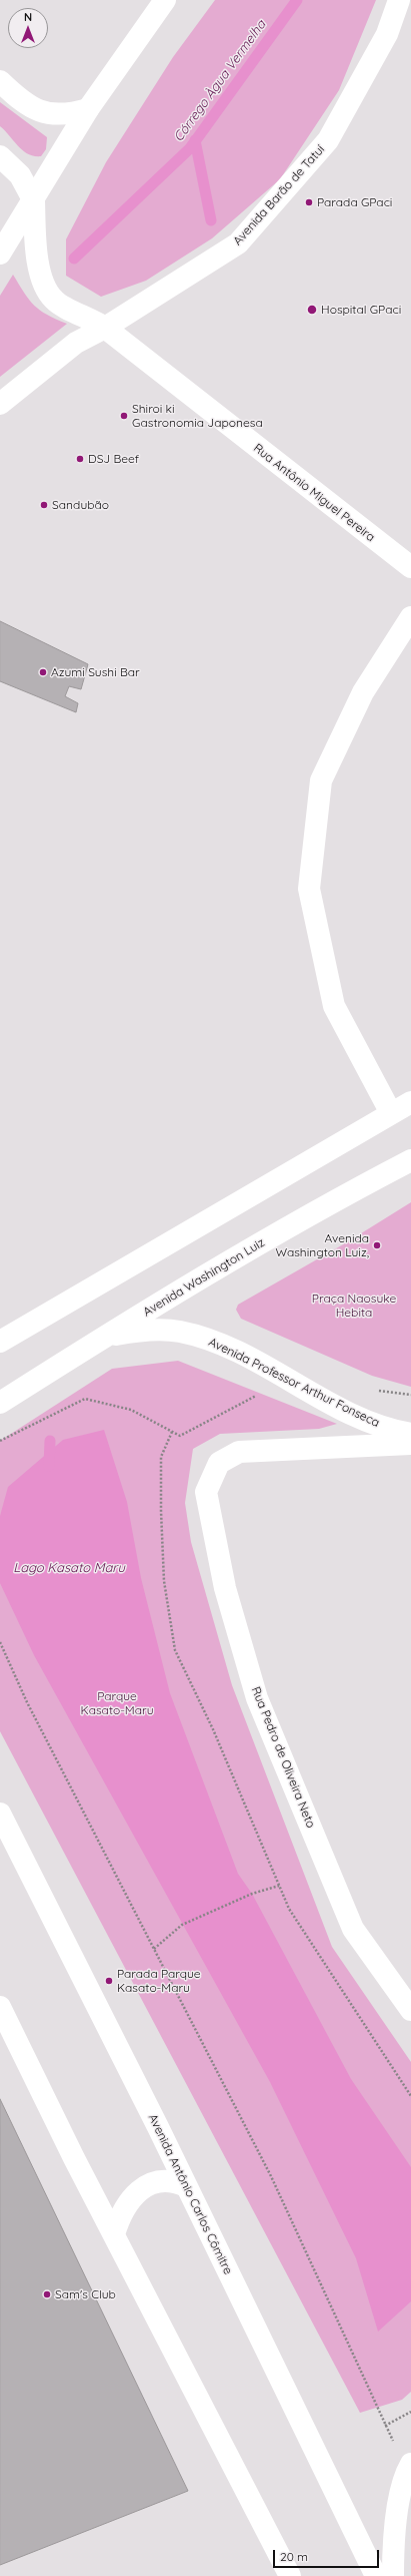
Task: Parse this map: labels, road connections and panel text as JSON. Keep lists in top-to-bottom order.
{
  "streets": {
    "main road": [
      "Avenida Barão de Tatuí",
      "Rua Antônio Miguel Pereira",
      "Avenida Washington Luiz",
      "Avenida Professor Arthur Fonseca",
      "Rua Pedro de Oliveira Neto",
      "Avenida Antônio Carlos Cômitre"
    ]
  },
  "crossings": [
    ["Avenida Barão de Tatuí", "Rua Antônio Miguel Pereira"],
    ["Avenida Washington Luiz", "Avenida Professor Arthur Fonseca"],
    ["Avenida Professor Arthur Fonseca", "Rua Pedro de Oliveira Neto"]
  ],
  "water": ["Córrego Àgua Vermelha", "Lago Kasato Maru"],
  "parks": ["Praça Naosuke Hebita", "Parque Kasato-Maru"],
  "places": [
    "Parada GPaci",
    "Hospital GPaci",
    "Shiroi ki Gastronomia Japonesa",
    "DSJ Beef",
    "Sandubão",
    "Azumi Sushi Bar",
    "Avenida Washington Luiz,",
    "Parada Parque Kasato-Maru",
    "Sam's Club"
  ],
  "scale_bar": "20 m",
  "north": "top"
}
